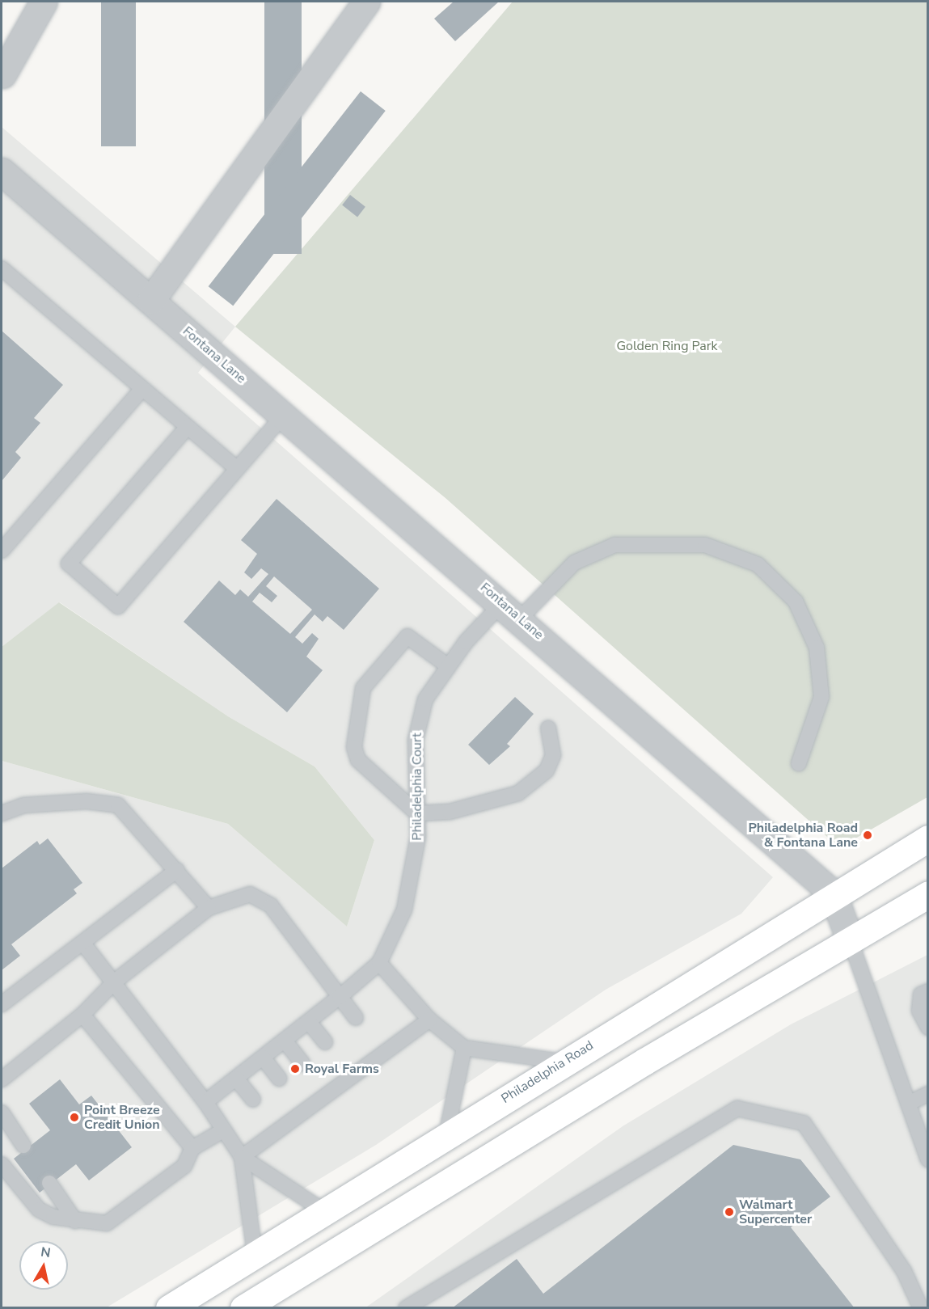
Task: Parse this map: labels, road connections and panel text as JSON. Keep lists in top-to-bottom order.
{
  "streets": {
    "main road": ["Philadelphia Road"],
    "street": ["Fontana Lane"],
    "lane": ["Philadelphia Court"]
  },
  "crossings": [
    ["Fontana Lane", "Philadelphia Court"],
    ["Fontana Lane", "Philadelphia Road"]
  ],
  "parks": ["Golden Ring Park"],
  "places": [
    "Philadelphia Road & Fontana Lane",
    "Royal Farms",
    "Point Breeze Credit Union",
    "Walmart Supercenter"
  ],
  "north": "top"
}
